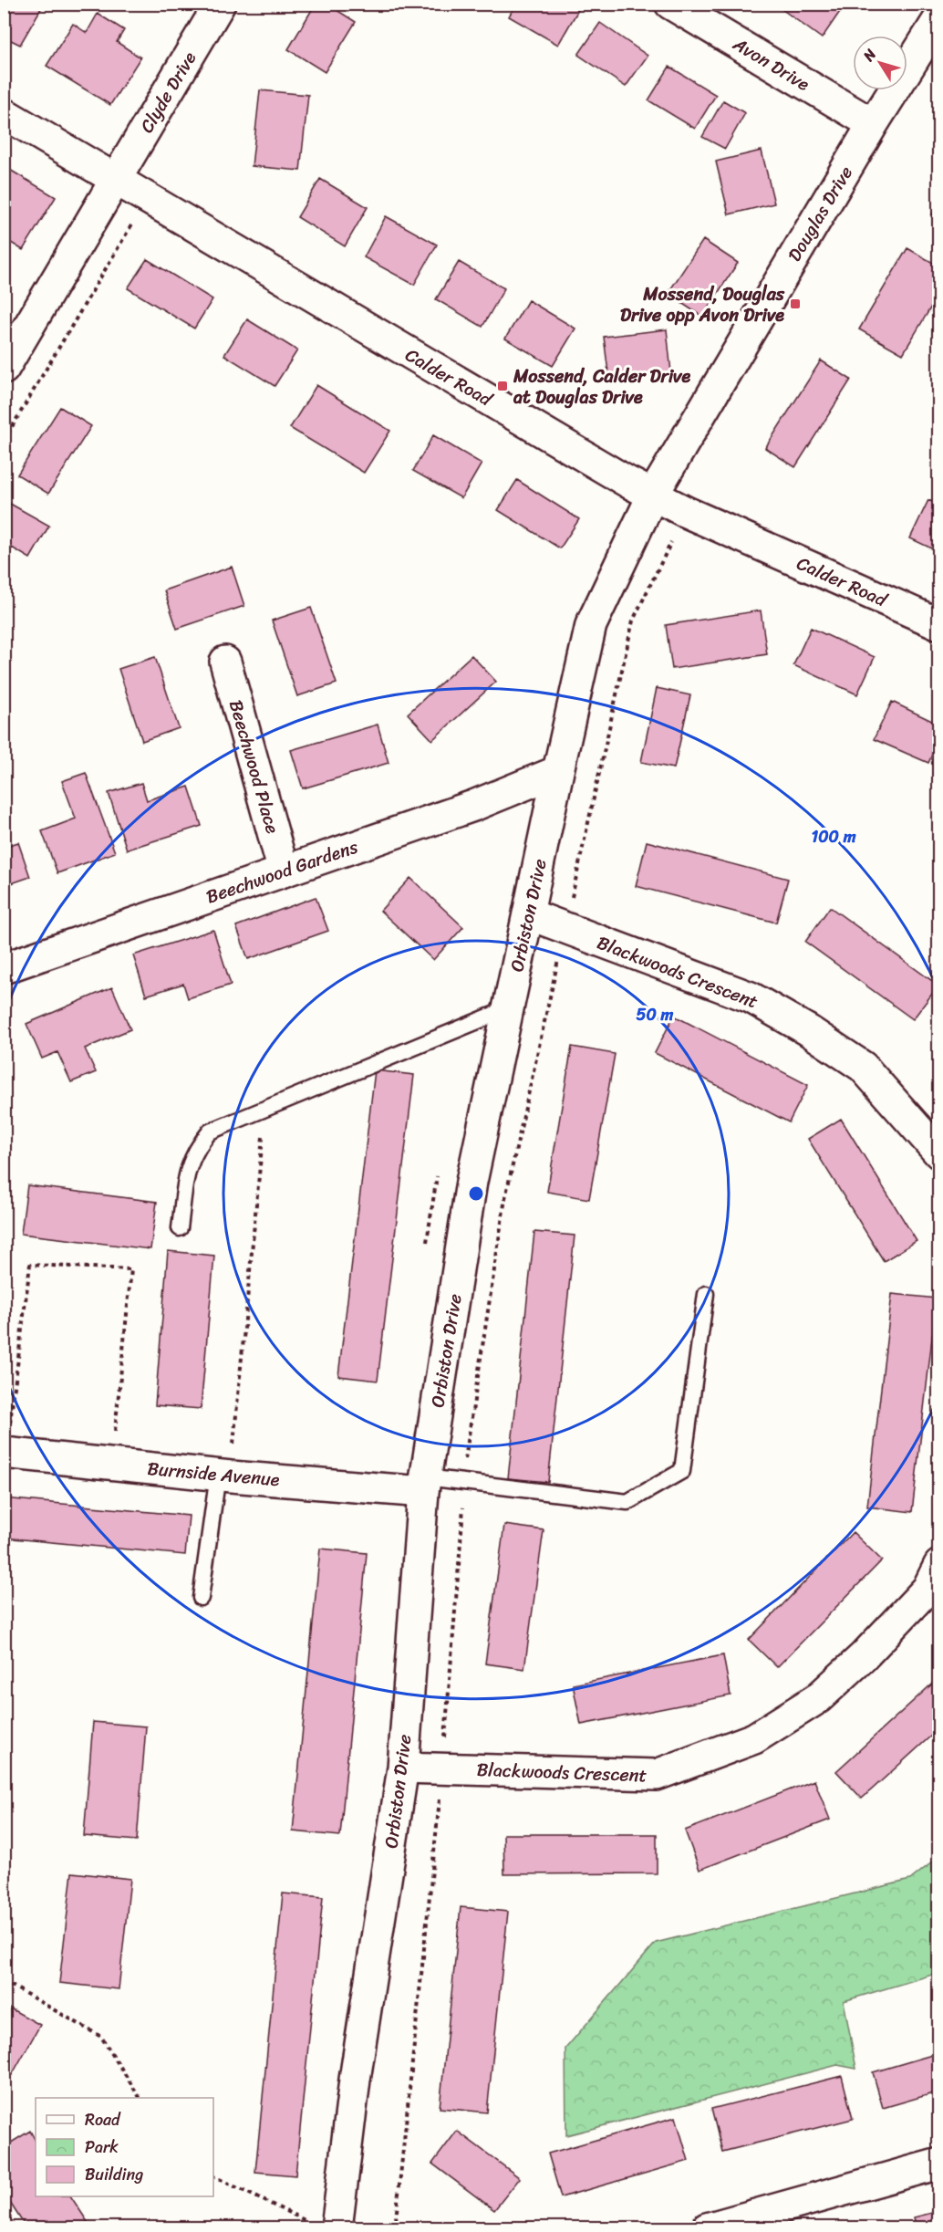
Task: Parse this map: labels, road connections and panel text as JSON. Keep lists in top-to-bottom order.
{
  "streets": {
    "street": [
      "Avon Drive",
      "Clyde Drive",
      "Douglas Drive",
      "Calder Road",
      "Beechwood Place",
      "Beechwood Gardens",
      "Orbiston Drive",
      "Blackwoods Crescent",
      "Burnside Avenue"
    ]
  },
  "crossings": [
    ["Avon Drive", "Douglas Drive"],
    ["Clyde Drive", "Calder Road"],
    ["Douglas Drive", "Calder Road"],
    ["Douglas Drive", "Orbiston Drive"],
    ["Calder Road", "Orbiston Drive"],
    ["Beechwood Place", "Beechwood Gardens"],
    ["Beechwood Gardens", "Orbiston Drive"],
    ["Orbiston Drive", "Blackwoods Crescent"],
    ["Orbiston Drive", "Burnside Avenue"]
  ],
  "places": {
    "transit": ["Mossend, Douglas Drive opp Avon Drive", "Mossend, Calder Drive at Douglas Drive"]
  },
  "legend": ["Road", "Park", "Building"],
  "north": "top left",
  "rings": ["100 m", "50 m"]
}
